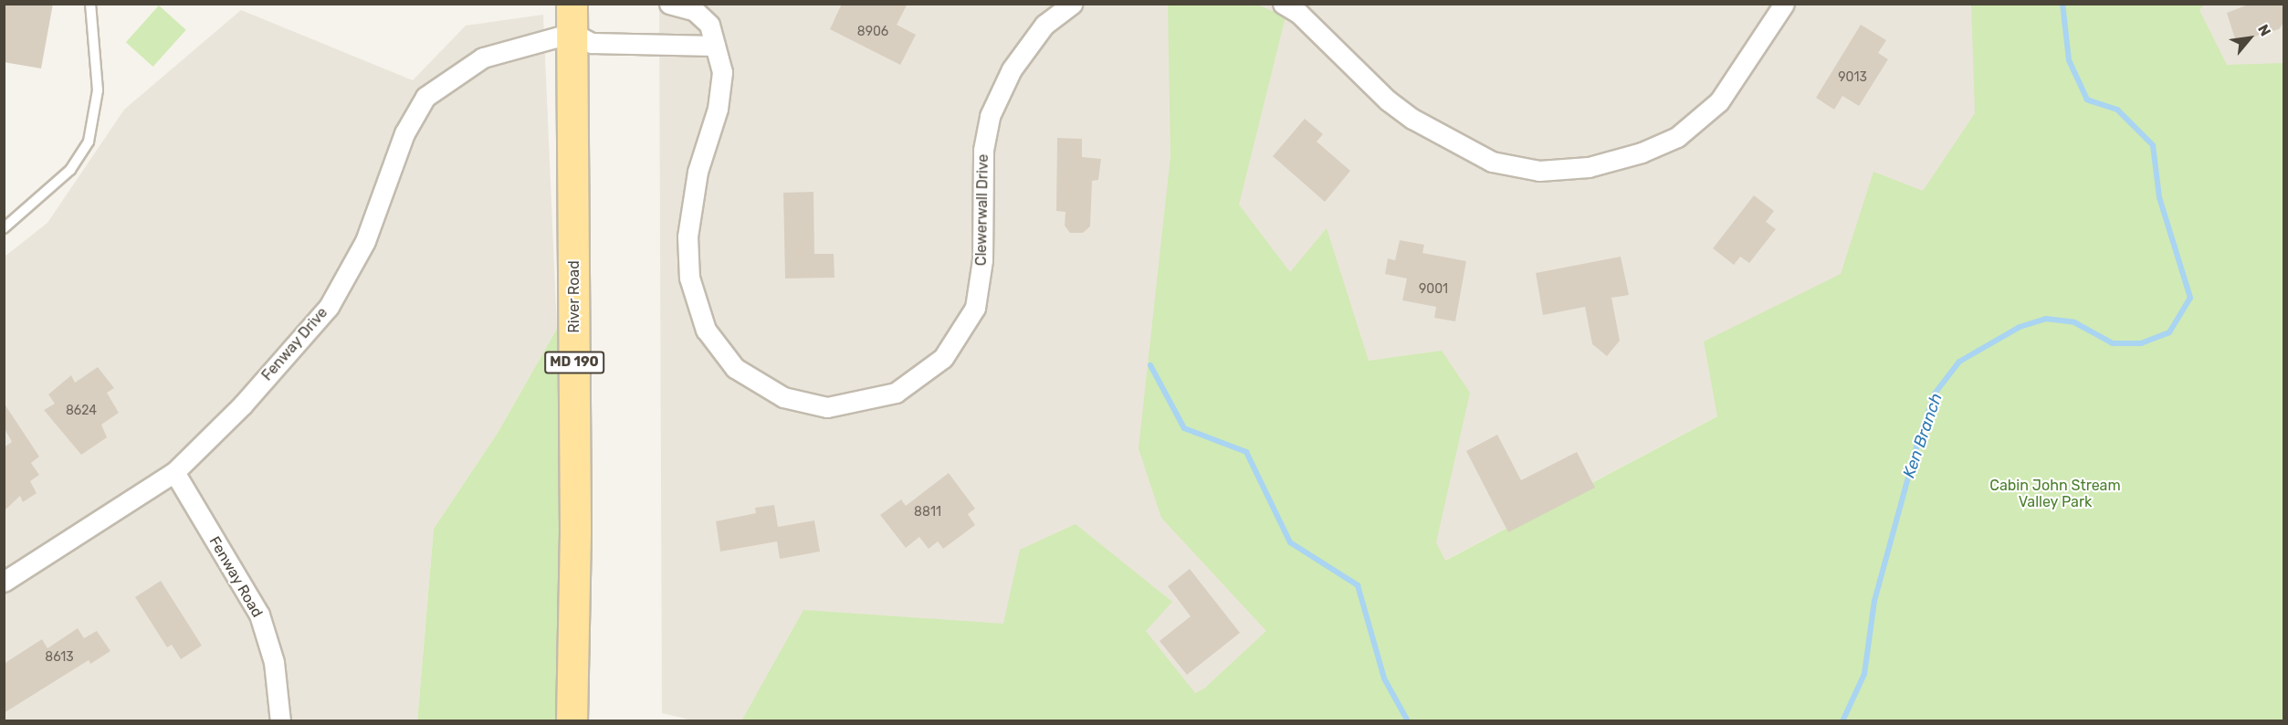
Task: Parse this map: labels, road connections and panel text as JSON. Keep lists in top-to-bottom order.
{
  "streets": {
    "main road": ["River Road", "MD 190"],
    "street": ["Clewerwall Drive", "Fenway Drive", "Fenway Road"]
  },
  "crossings": [
    ["River Road", "Fenway Drive"],
    ["Fenway Drive", "Fenway Road"]
  ],
  "water": ["Ken Branch"],
  "parks": ["Cabin John Stream Valley Park"],
  "house_numbers": [
    "8906",
    "9013",
    "9001",
    "8624",
    "8811",
    "8613"
  ],
  "north": "top right"
}
